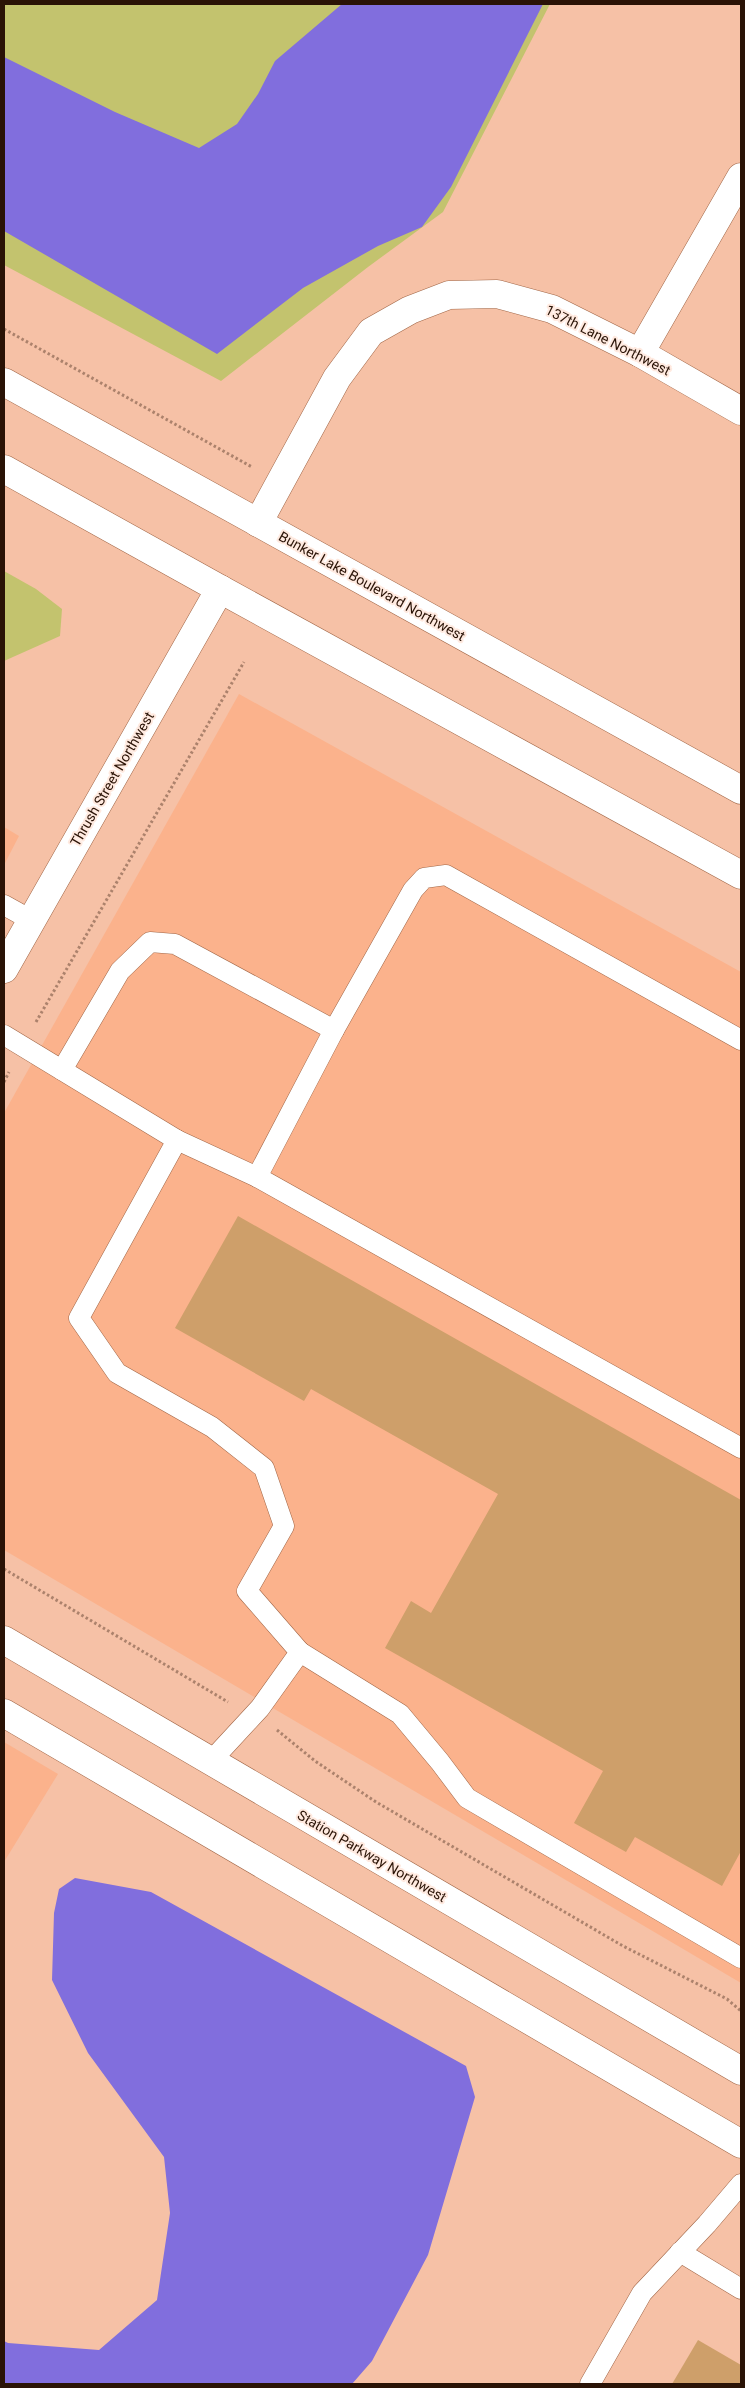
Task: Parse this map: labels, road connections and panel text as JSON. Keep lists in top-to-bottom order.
{
  "streets": {
    "street": [
      "137th Lane Northwest",
      "Bunker Lake Boulevard Northwest",
      "Thrush Street Northwest",
      "Station Parkway Northwest"
    ]
  }
}
